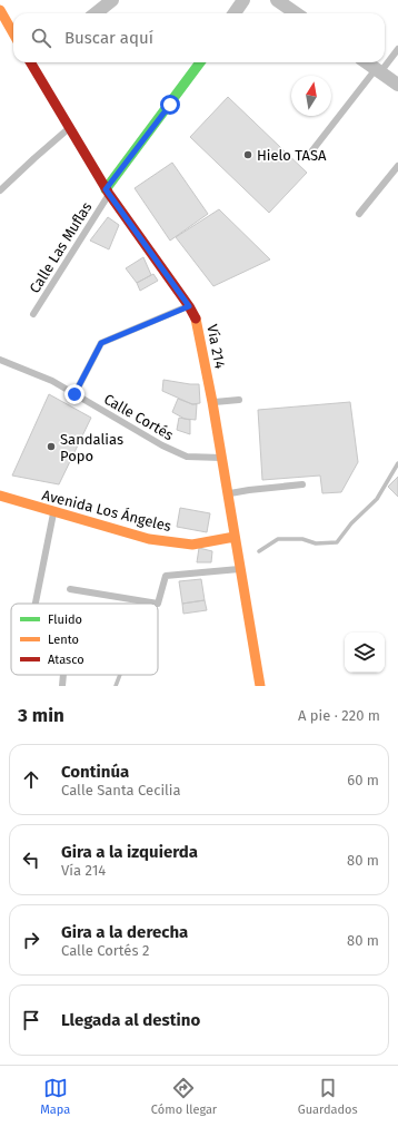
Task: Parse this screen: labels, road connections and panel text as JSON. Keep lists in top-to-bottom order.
{
  "streets": {
    "main road": ["Vía 214", "Avenida Los Ángeles"],
    "lane": ["Calle Las Muflas", "Calle Cortés"]
  },
  "crossings": [
    ["Calle Las Muflas", "Vía 214"],
    ["Vía 214", "Calle Cortés"],
    ["Vía 214", "Avenida Los Ángeles"]
  ],
  "places": ["Hielo TASA", "Sandalias Popo"],
  "legend": ["Fluido", "Lento", "Atasco"],
  "north": "top",
  "page": {
    "search": "Buscar aquí",
    "heading": ["3 min", "A pie · 220 m"],
    "list": [
      ["Continúa", "Calle Santa Cecilia", "60 m"],
      ["Gira a la izquierda", "Vía 214", "80 m"],
      ["Gira a la derecha", "Calle Cortés 2", "80 m"],
      "Llegada al destino"
    ],
    "nav": ["Mapa", "Cómo llegar", "Guardados"]
  }
}
